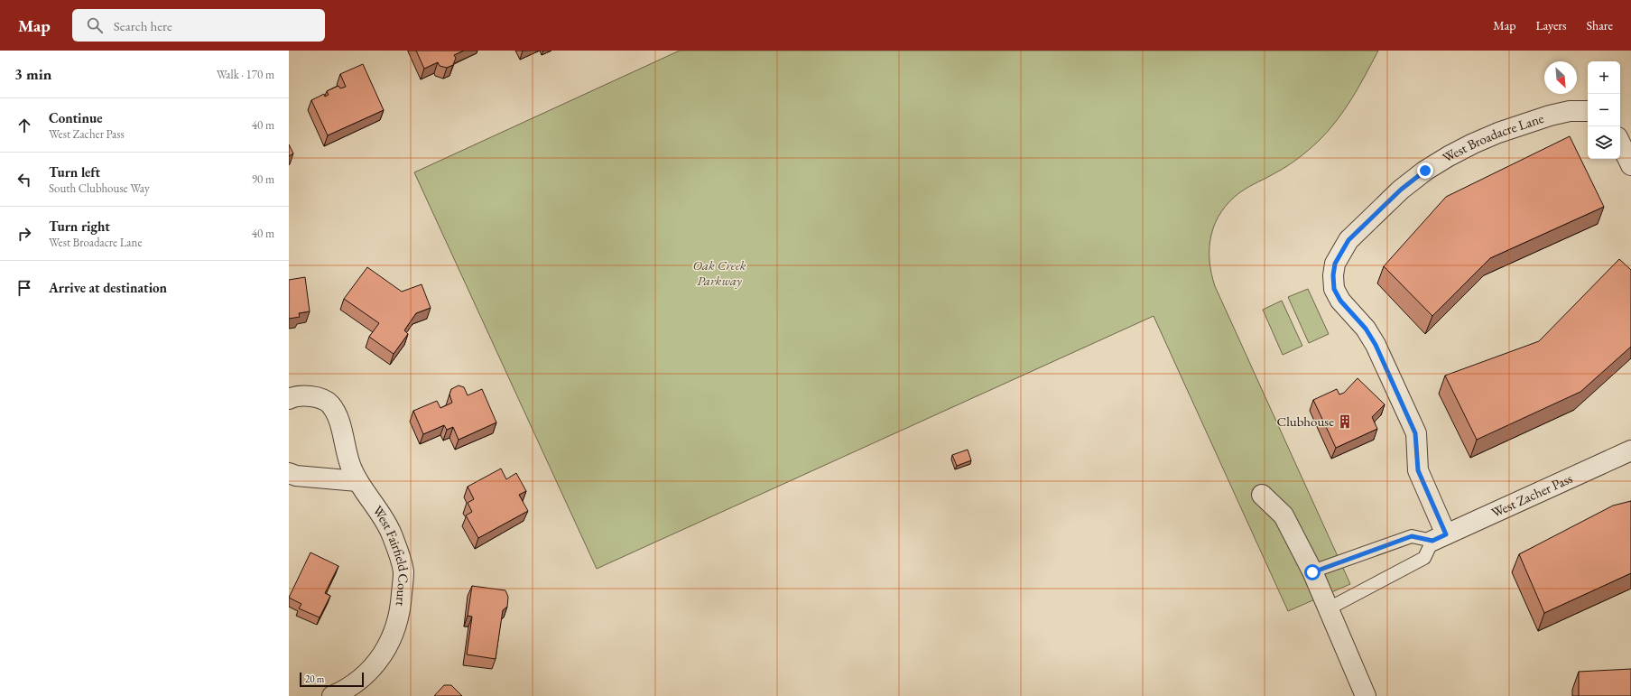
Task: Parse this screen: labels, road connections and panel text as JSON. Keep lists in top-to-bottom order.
{
  "streets": {
    "street": ["West Broadacre Lane", "West Zacher Pass", "West Fairfield Court"]
  },
  "crossings": [
    ["West Broadacre Lane", "West Zacher Pass"]
  ],
  "parks": ["Oak Creek Parkway"],
  "places": {
    "building": ["Clubhouse"]
  },
  "scale_bar": "20 m",
  "north": "bottom right",
  "page": {
    "header": "Map",
    "search": "Search here",
    "nav": ["Map", "Layers", "Share"],
    "heading": ["3 min", "Walk · 170 m"],
    "map_buttons": ["+", "−"],
    "list": [
      ["Continue", "West Zacher Pass", "40 m"],
      ["Turn left", "South Clubhouse Way", "90 m"],
      ["Turn right", "West Broadacre Lane", "40 m"],
      "Arrive at destination"
    ],
    "scale": "20 m"
  }
}
